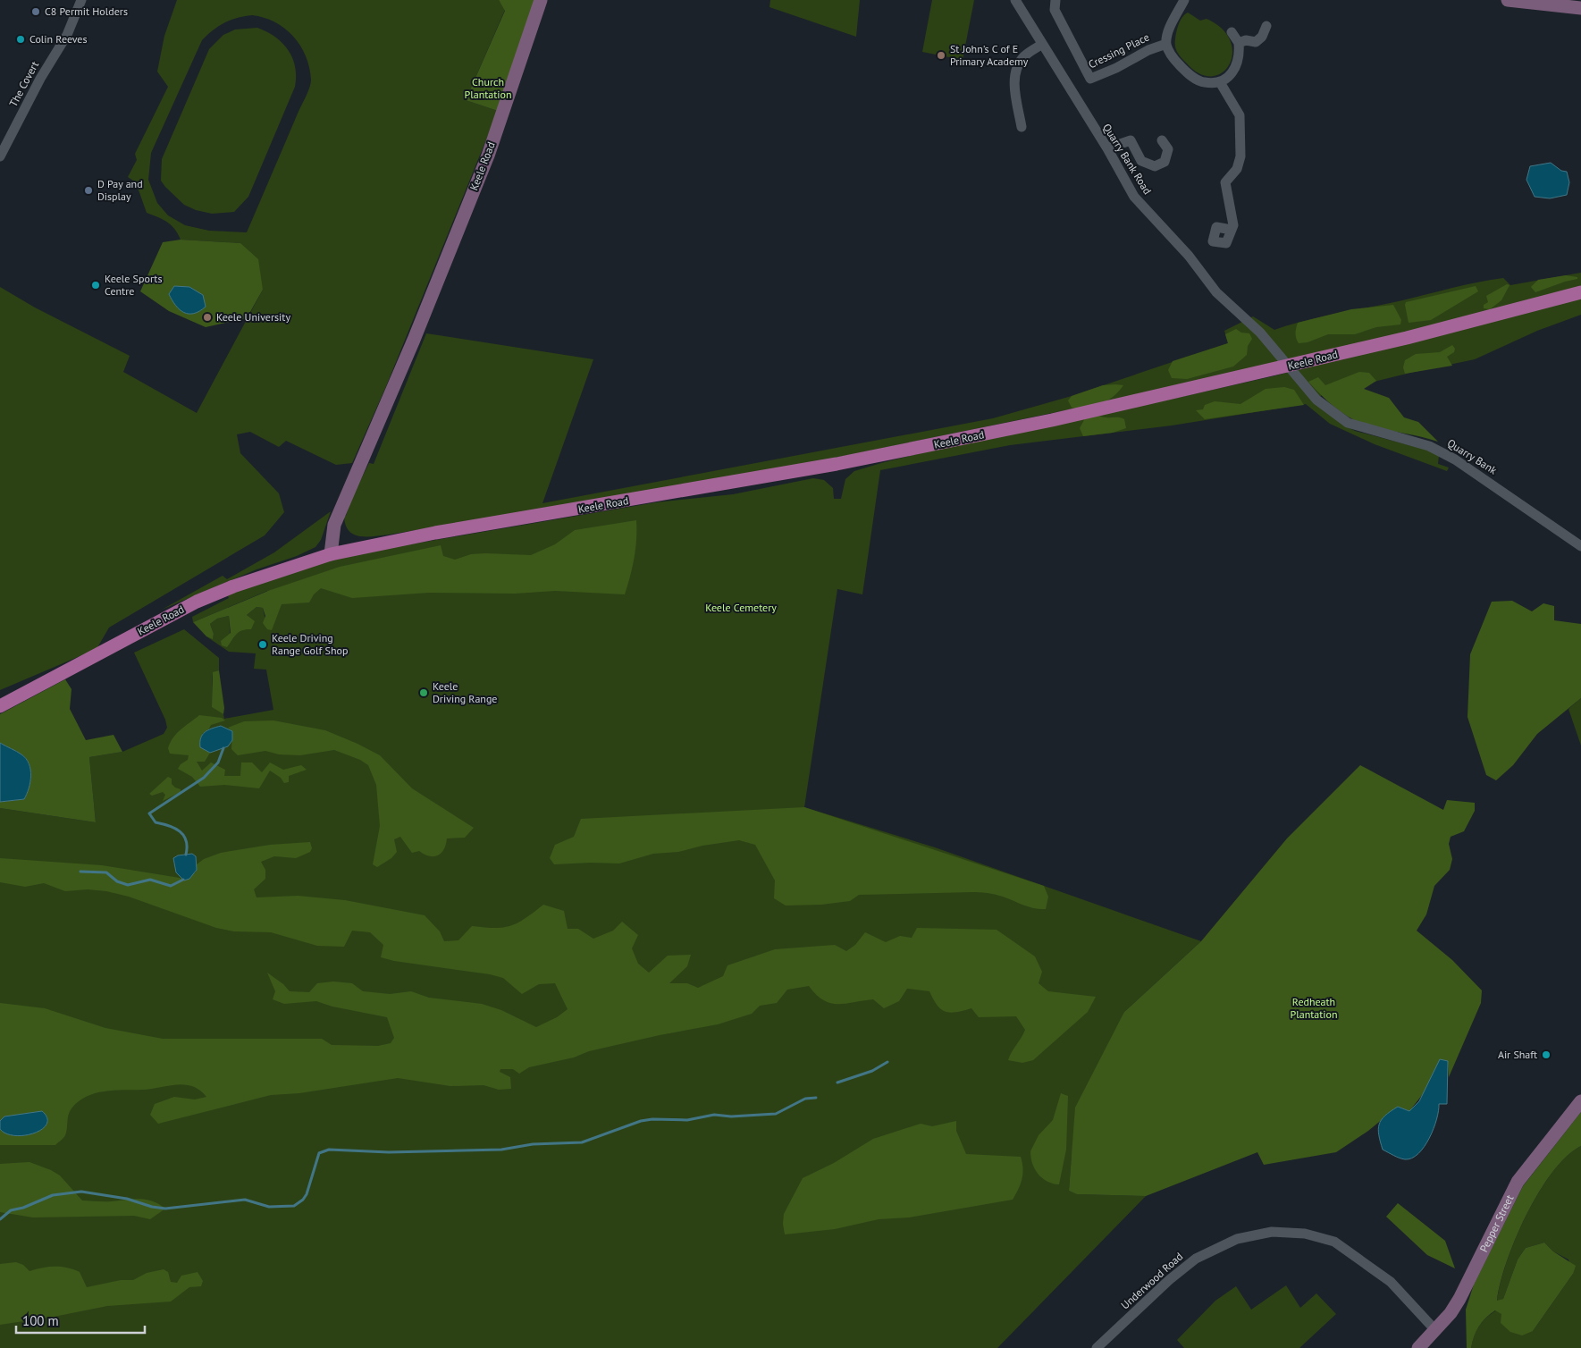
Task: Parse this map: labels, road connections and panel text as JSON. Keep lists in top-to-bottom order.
{
  "streets": {
    "main road": ["Keele Road"],
    "street": [
      "Cressing Place",
      "The Covert",
      "Quarry Bank Road",
      "Quarry Bank",
      "Pepper Street",
      "Underwood Road"
    ]
  },
  "crossings": [
    ["Quarry Bank Road", "Quarry Bank"],
    ["Pepper Street", "Underwood Road"]
  ],
  "parks": ["Church Plantation", "Keele Cemetery", "Redheath Plantation"],
  "places": [
    "C8 Permit Holders",
    "Colin Reeves",
    "St John's C of E Primary Academy",
    "D Pay and Display",
    "Keele Sports Centre",
    "Keele University",
    "Keele Driving Range Golf Shop",
    "Keele Driving Range",
    "Air Shaft"
  ],
  "scale_bar": "100 m"
}
